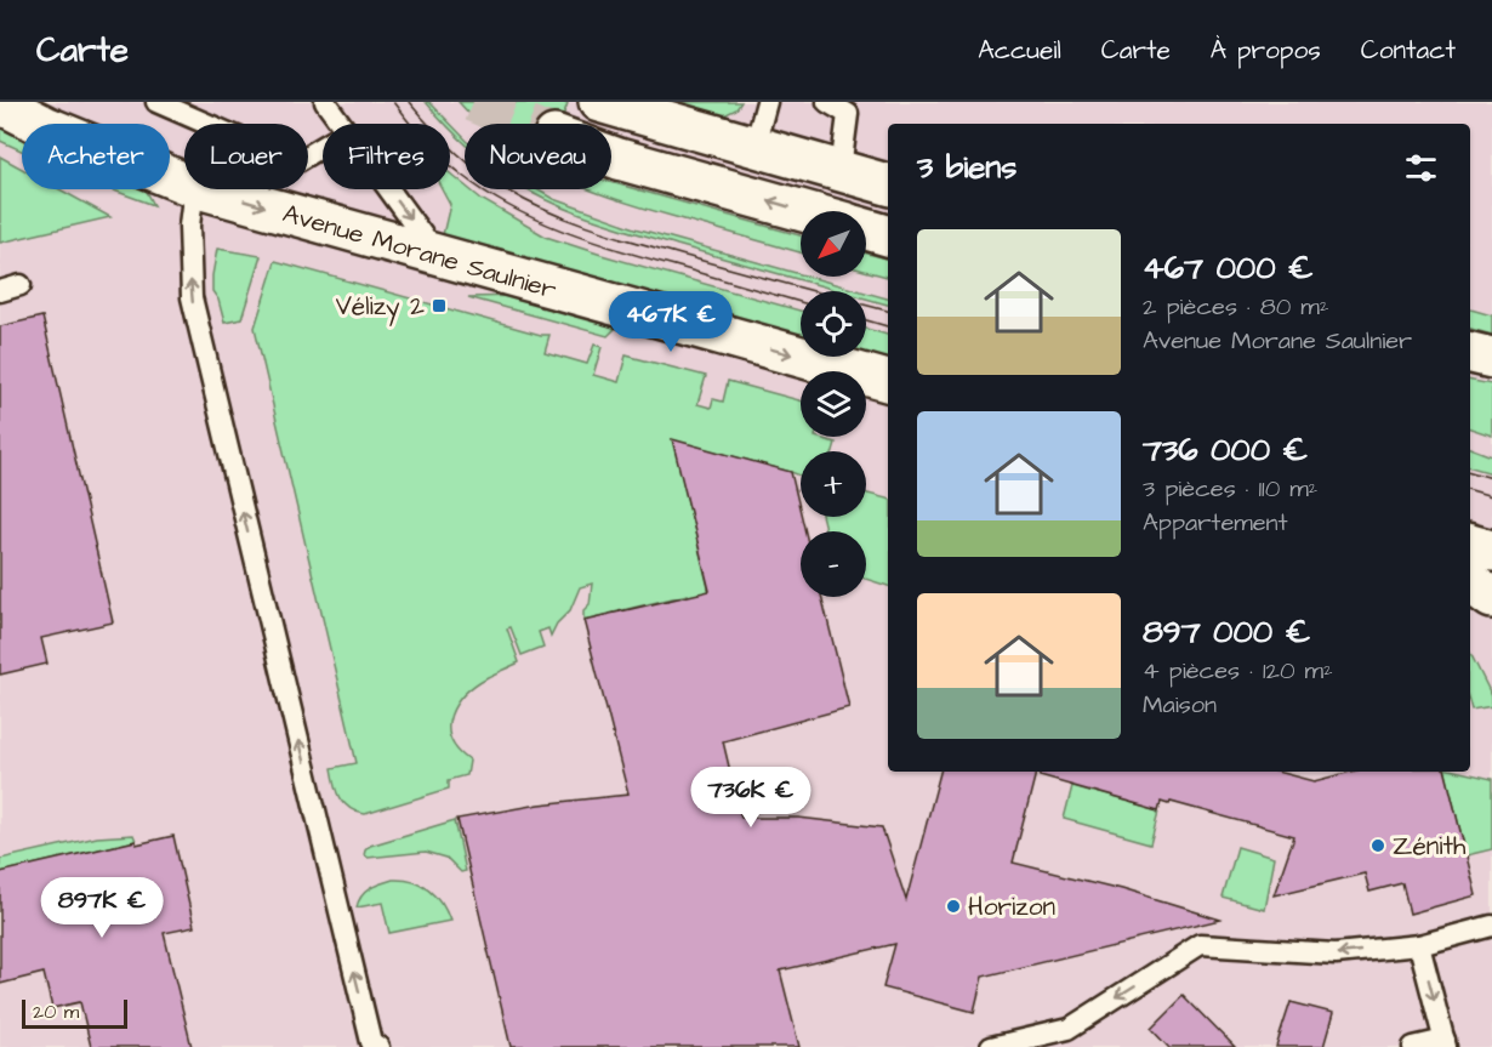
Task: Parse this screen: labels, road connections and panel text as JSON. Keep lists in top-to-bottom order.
{
  "streets": {
    "main road": ["Avenue Morane Saulnier"]
  },
  "places": {
    "transit": ["Vélizy 2"],
    "other": ["Zénith", "Horizon"]
  },
  "scale_bar": "20 m",
  "north": "bottom left",
  "page": {
    "header": "Carte",
    "nav": [
      "Accueil",
      "Carte",
      "À propos",
      "Contact"
    ],
    "chip": [
      "Acheter",
      "Louer",
      "Filtres",
      "Nouveau"
    ],
    "heading": "3 biens",
    "map_buttons": ["+", "−"],
    "list": [
      {
        "name": "467 000 €",
        "note": "2 pièces · 80 m² · Avenue Morane Saulnier"
      },
      {
        "name": "736 000 €",
        "note": "3 pièces · 110 m² · Appartement"
      },
      {
        "name": "897 000 €",
        "note": "4 pièces · 120 m² · Maison"
      }
    ],
    "price": ["467K €", "736K €", "897K €"],
    "scale": "20 m"
  }
}
